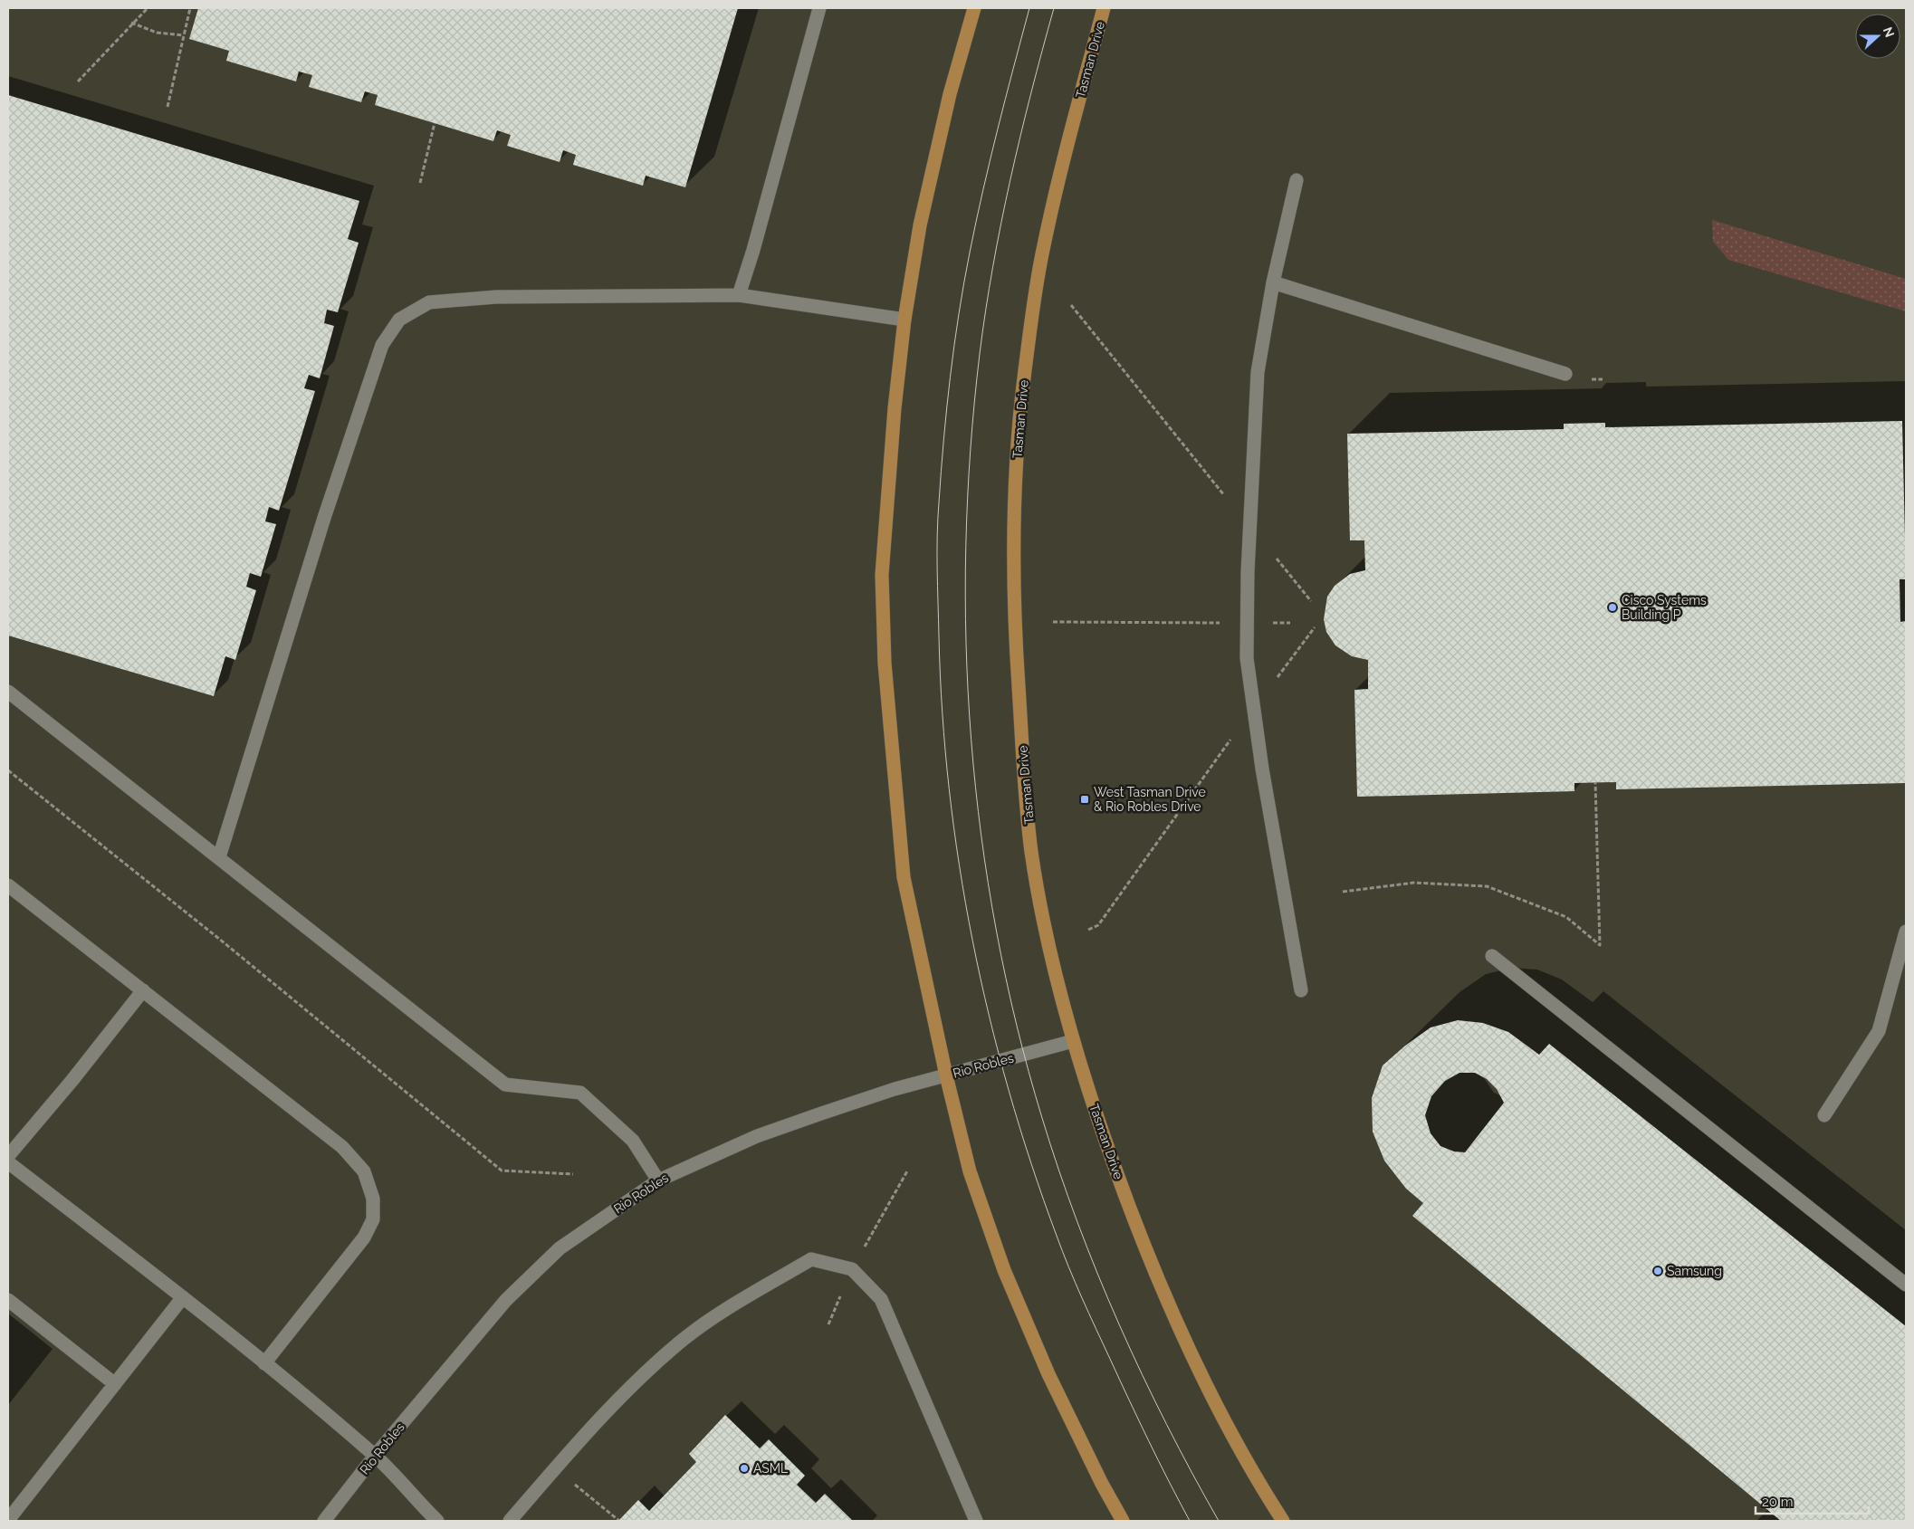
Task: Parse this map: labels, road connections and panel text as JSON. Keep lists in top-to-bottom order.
{
  "streets": {
    "main road": ["Tasman Drive"],
    "street": ["Rio Robles"]
  },
  "crossings": [
    ["Tasman Drive", "Rio Robles"]
  ],
  "places": {
    "other": ["Cisco Systems Building P", "Samsung", "ASML"],
    "transit": ["West Tasman Drive & Rio Robles Drive"]
  },
  "scale_bar": "20 m",
  "north": "right"
}
